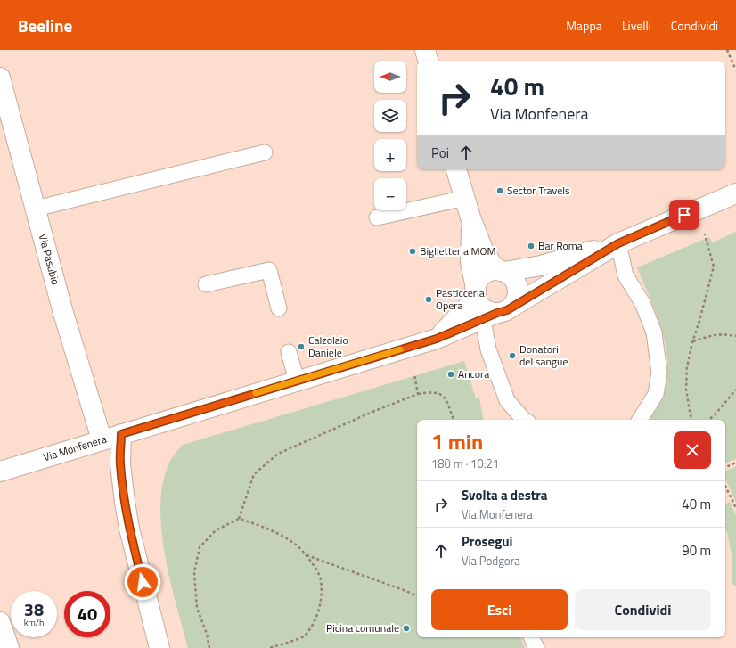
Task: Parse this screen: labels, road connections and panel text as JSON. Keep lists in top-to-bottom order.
{
  "streets": {
    "street": ["Via Pasubio", "Via Monfenera"]
  },
  "crossings": [
    ["Via Pasubio", "Via Monfenera"]
  ],
  "places": [
    "Sector Travels",
    "Bar Roma",
    "Biglietteria MOM",
    "Pasticceria Opera",
    "Calzolaio Daniele",
    "Donatori del sangue",
    "Ancora",
    "Picina comunale"
  ],
  "north": "left",
  "page": {
    "header": "Beeline",
    "nav": ["Mappa", "Livelli", "Condividi"],
    "map_buttons": ["+", "−"],
    "turn": ["40 m", "Via Monfenera"],
    "then": "Poi",
    "heading": ["1 min", "180 m · 10:21"],
    "list": [
      {
        "name": "Svolta a destra",
        "note": "Via Monfenera",
        "value": "40 m"
      },
      {
        "name": "Prosegui",
        "note": "Via Podgora",
        "value": "90 m"
      }
    ],
    "buttons": ["Esci", "Condividi"],
    "speed": "38 km/h",
    "limit": "40"
  }
}
